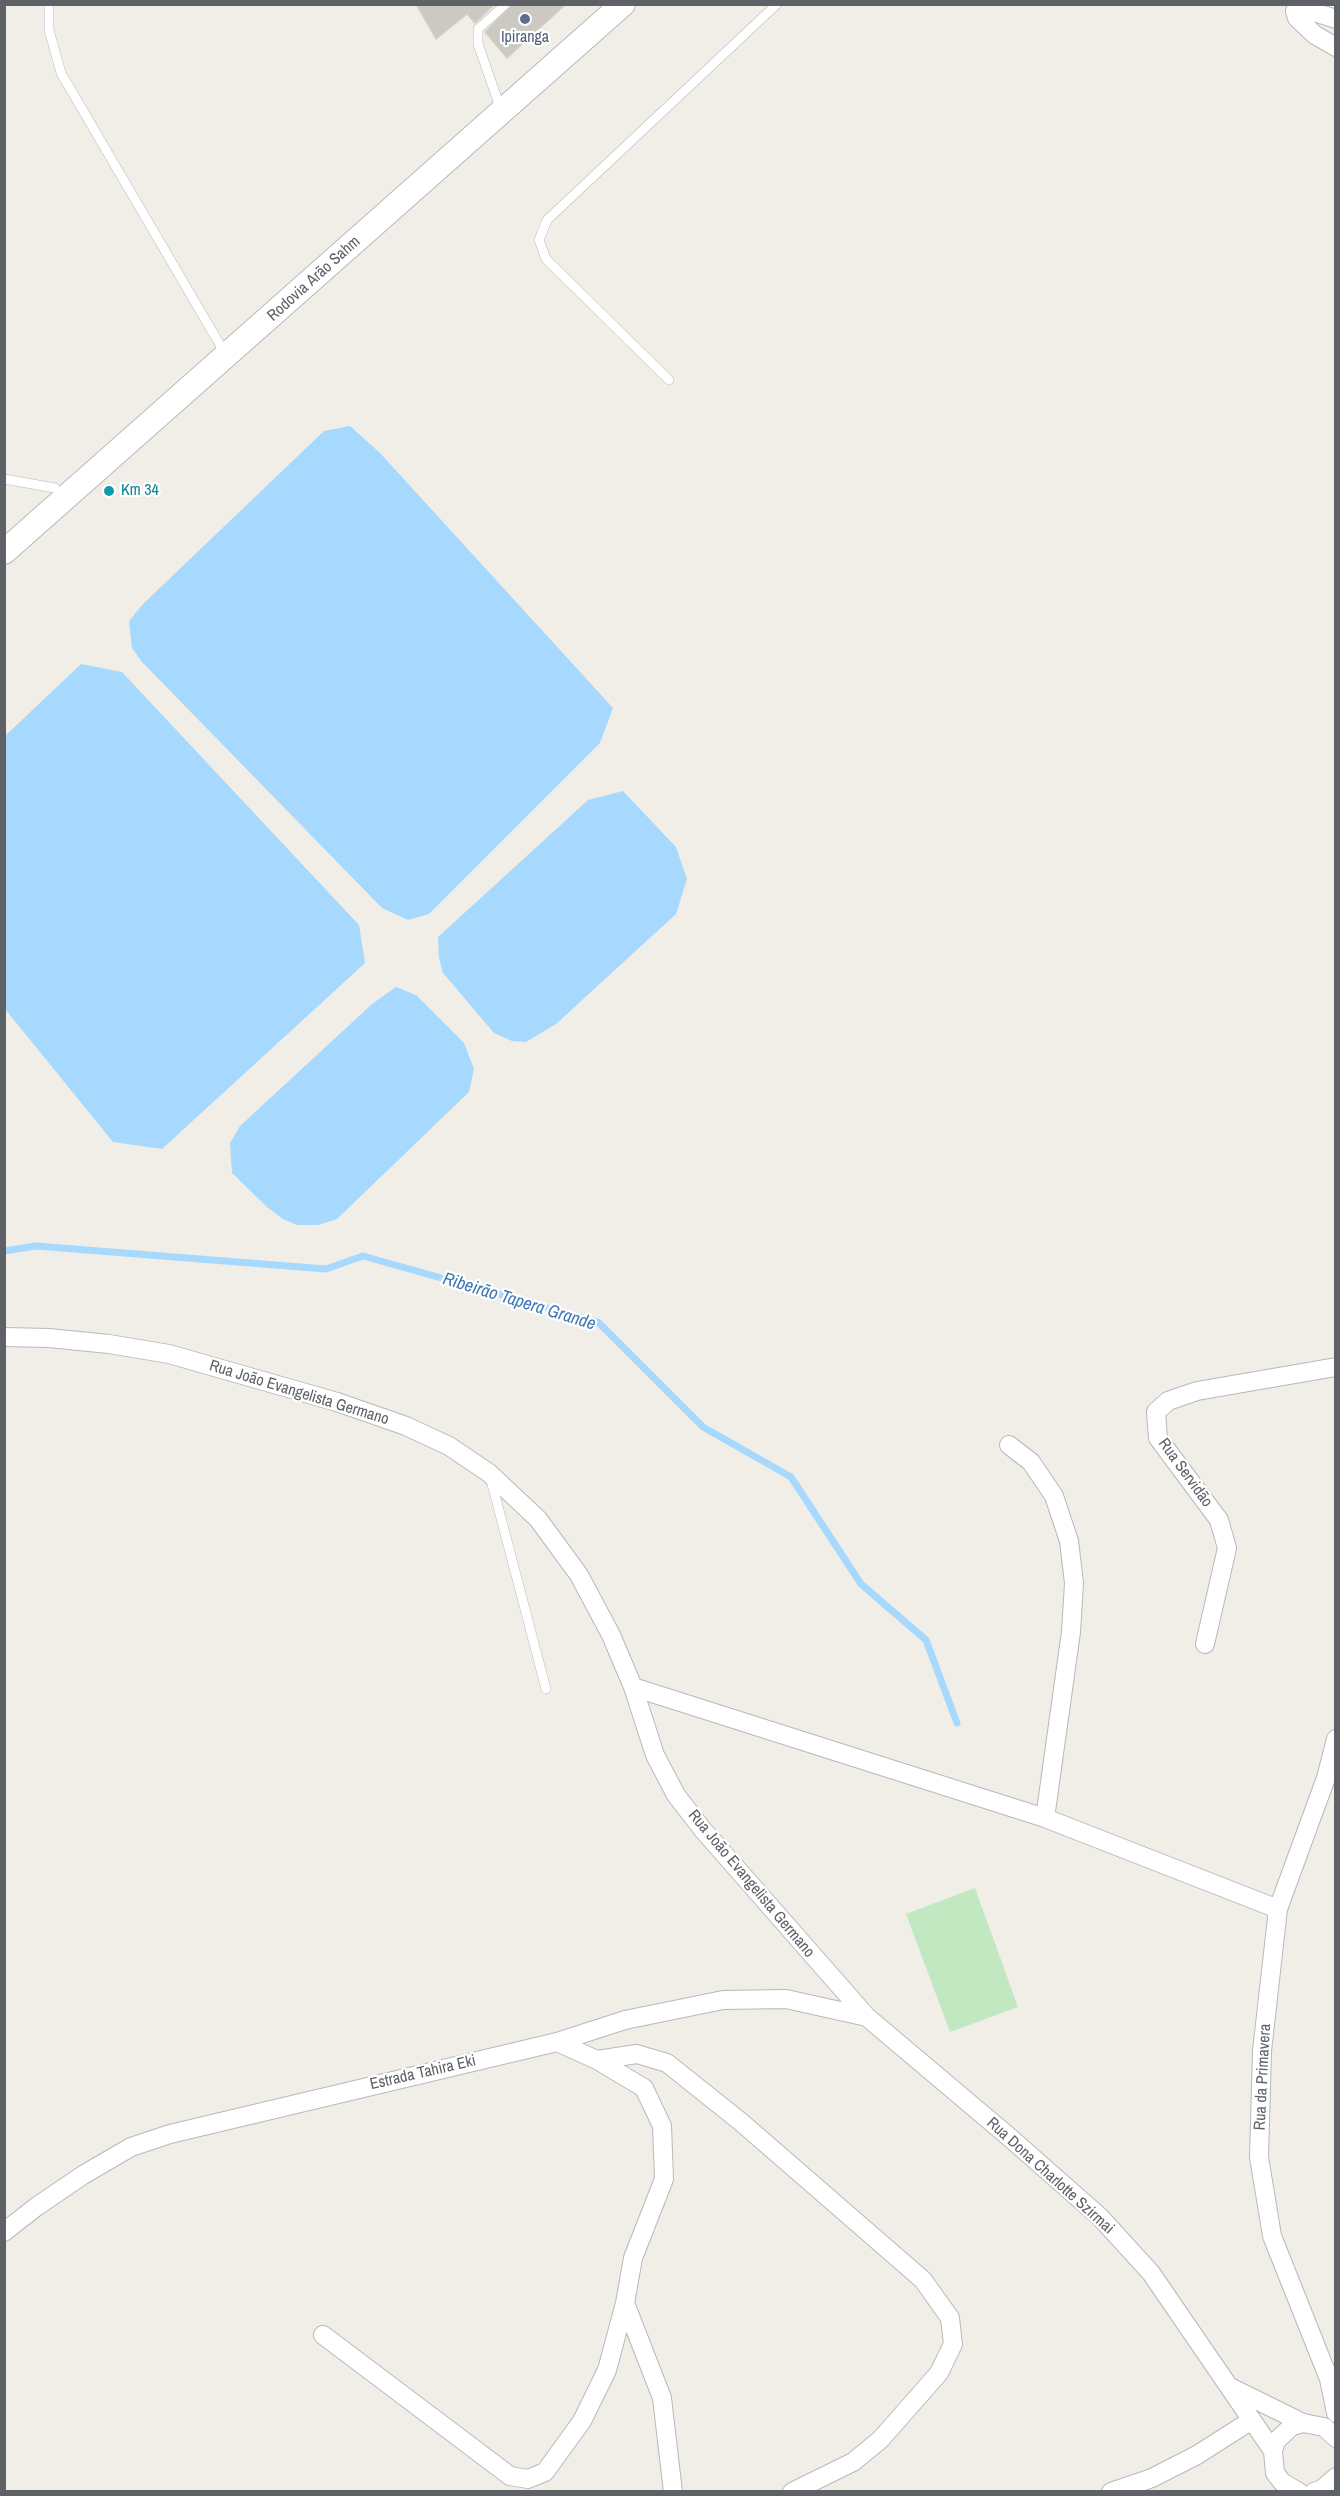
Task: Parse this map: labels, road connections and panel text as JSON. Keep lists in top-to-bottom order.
{
  "streets": {
    "street": [
      "Rodovia Arão Sahm",
      "Rua João Evangelista Germano",
      "Rua Servidão",
      "Estrada Tahira Eki",
      "Rua da Primavera",
      "Rua Dona Charlotte Szirmai"
    ]
  },
  "crossings": [
    ["Rua João Evangelista Germano", "Estrada Tahira Eki"],
    ["Rua João Evangelista Germano", "Rua Dona Charlotte Szirmai"],
    ["Estrada Tahira Eki", "Rua Dona Charlotte Szirmai"],
    ["Rua da Primavera", "Rua Dona Charlotte Szirmai"]
  ],
  "water": ["Ribeirão Tapera Grande"],
  "places": ["Ipiranga", "Km 34"]
}
